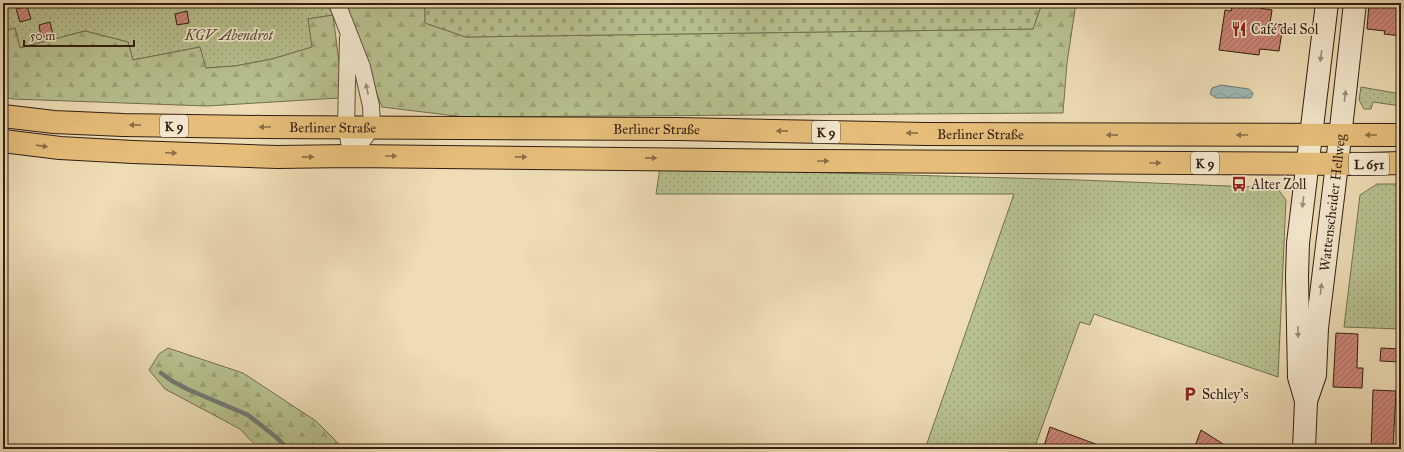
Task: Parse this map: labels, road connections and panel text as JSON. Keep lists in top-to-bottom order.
{
  "streets": {
    "main road": [
      "K 9",
      "Berliner Straße",
      "L 651",
      "Wattenscheider Hellweg"
    ]
  },
  "crossings": [
    ["Berliner Straße", "L 651"],
    ["Berliner Straße", "Wattenscheider Hellweg"],
    ["L 651", "Wattenscheider Hellweg"]
  ],
  "parks": ["KGV Abendrot"],
  "places": {
    "restaurant": ["Café del Sol"],
    "bus stop": ["Alter Zoll"],
    "parking": ["Schley's"]
  },
  "scale_bar": "50 m"
}
